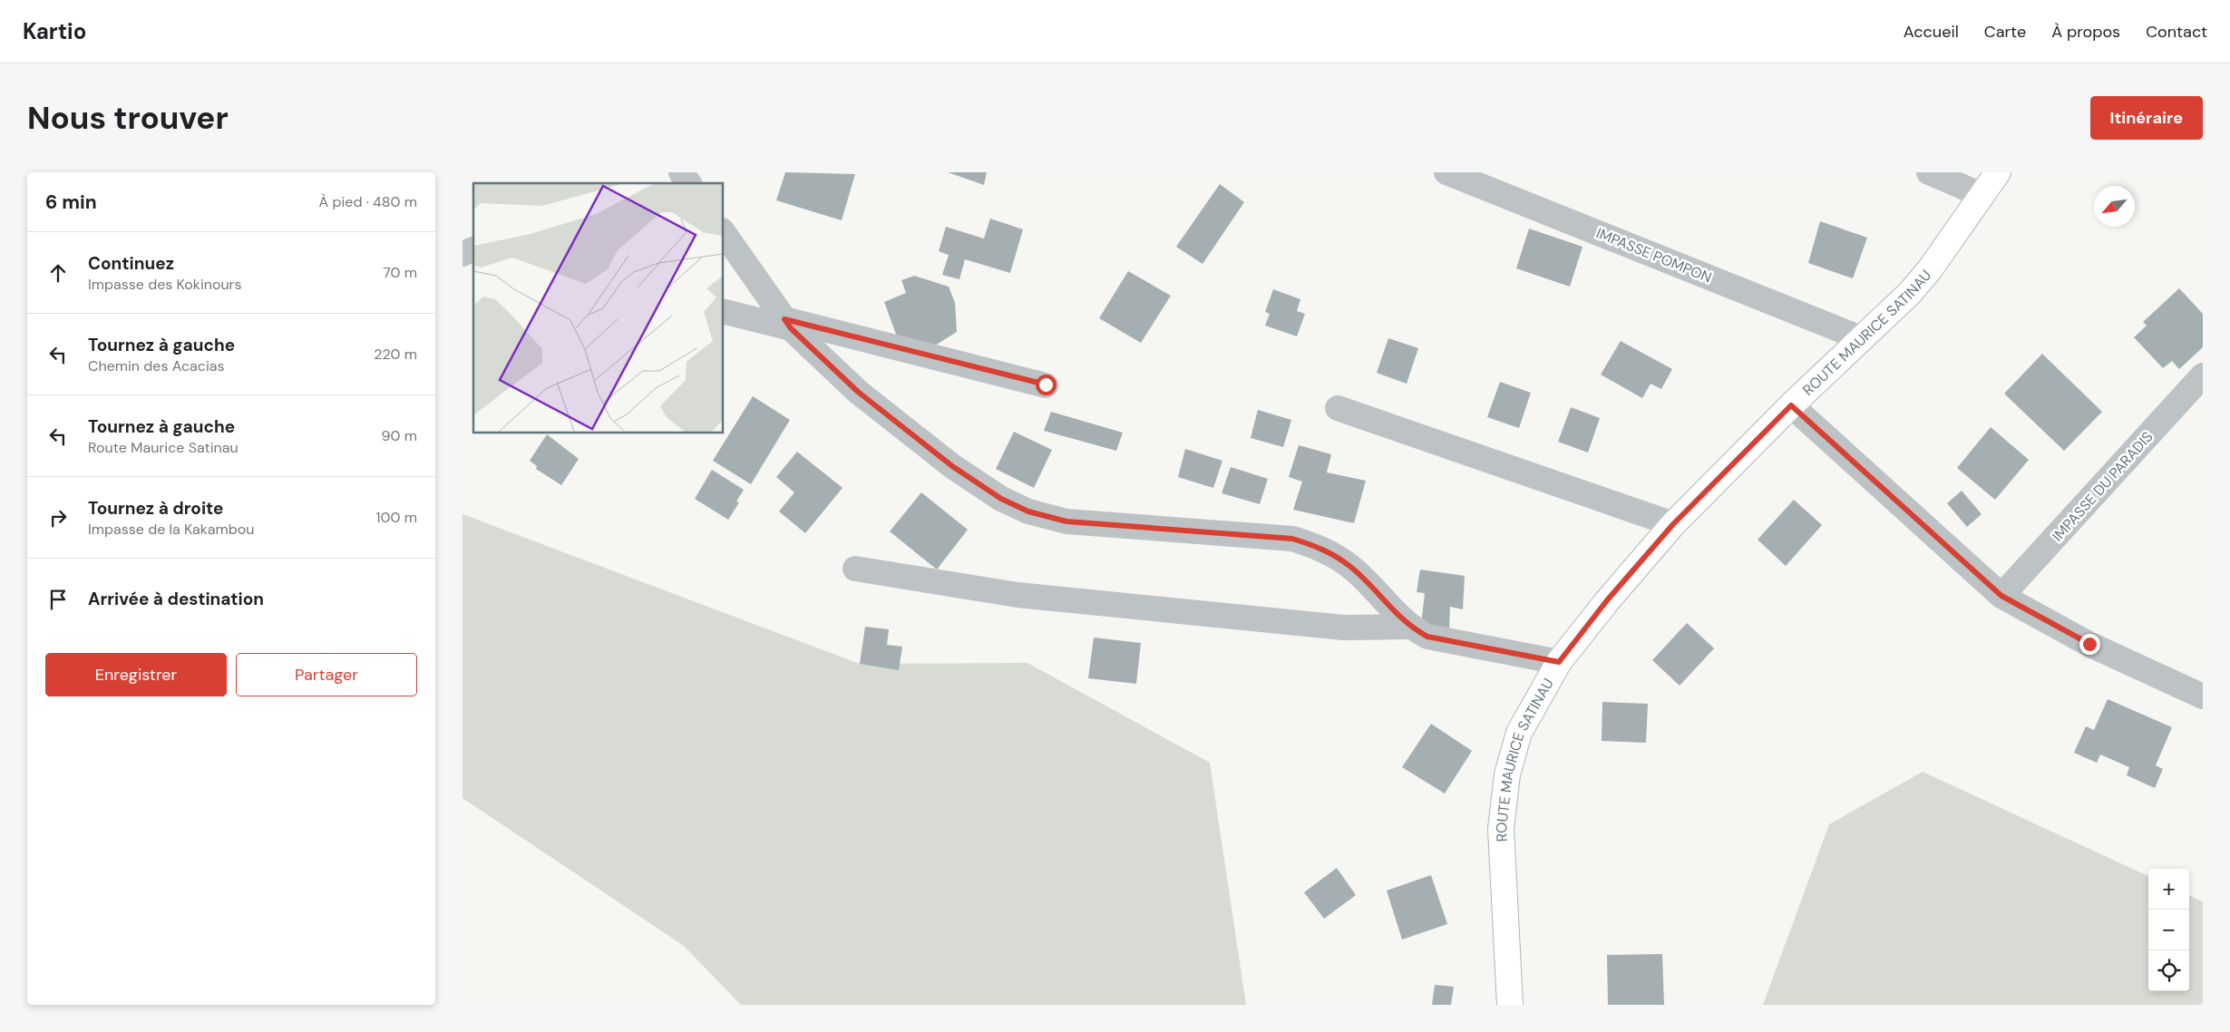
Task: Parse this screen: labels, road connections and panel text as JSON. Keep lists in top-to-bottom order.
{
  "streets": {
    "main road": ["ROUTE MAURICE SATINAU"],
    "street": ["IMPASSE POMPON", "IMPASSE DU PARADIS"]
  },
  "crossings": [
    ["IMPASSE POMPON", "ROUTE MAURICE SATINAU"]
  ],
  "north": "bottom left",
  "page": {
    "header": "Kartio",
    "nav": [
      "Accueil",
      "Carte",
      "À propos",
      "Contact"
    ],
    "buttons": [
      "Itinéraire",
      ["Enregistrer", "Partager"]
    ],
    "title": "Nous trouver",
    "heading": ["6 min", "À pied · 480 m"],
    "list": [
      ["Continuez", "Impasse des Kokinours", "70 m"],
      ["Tournez à gauche", "Chemin des Acacias", "220 m"],
      ["Tournez à gauche", "Route Maurice Satinau", "90 m"],
      ["Tournez à droite", "Impasse de la Kakambou", "100 m"],
      "Arrivée à destination"
    ],
    "map_buttons": ["+", "−"]
  }
}
